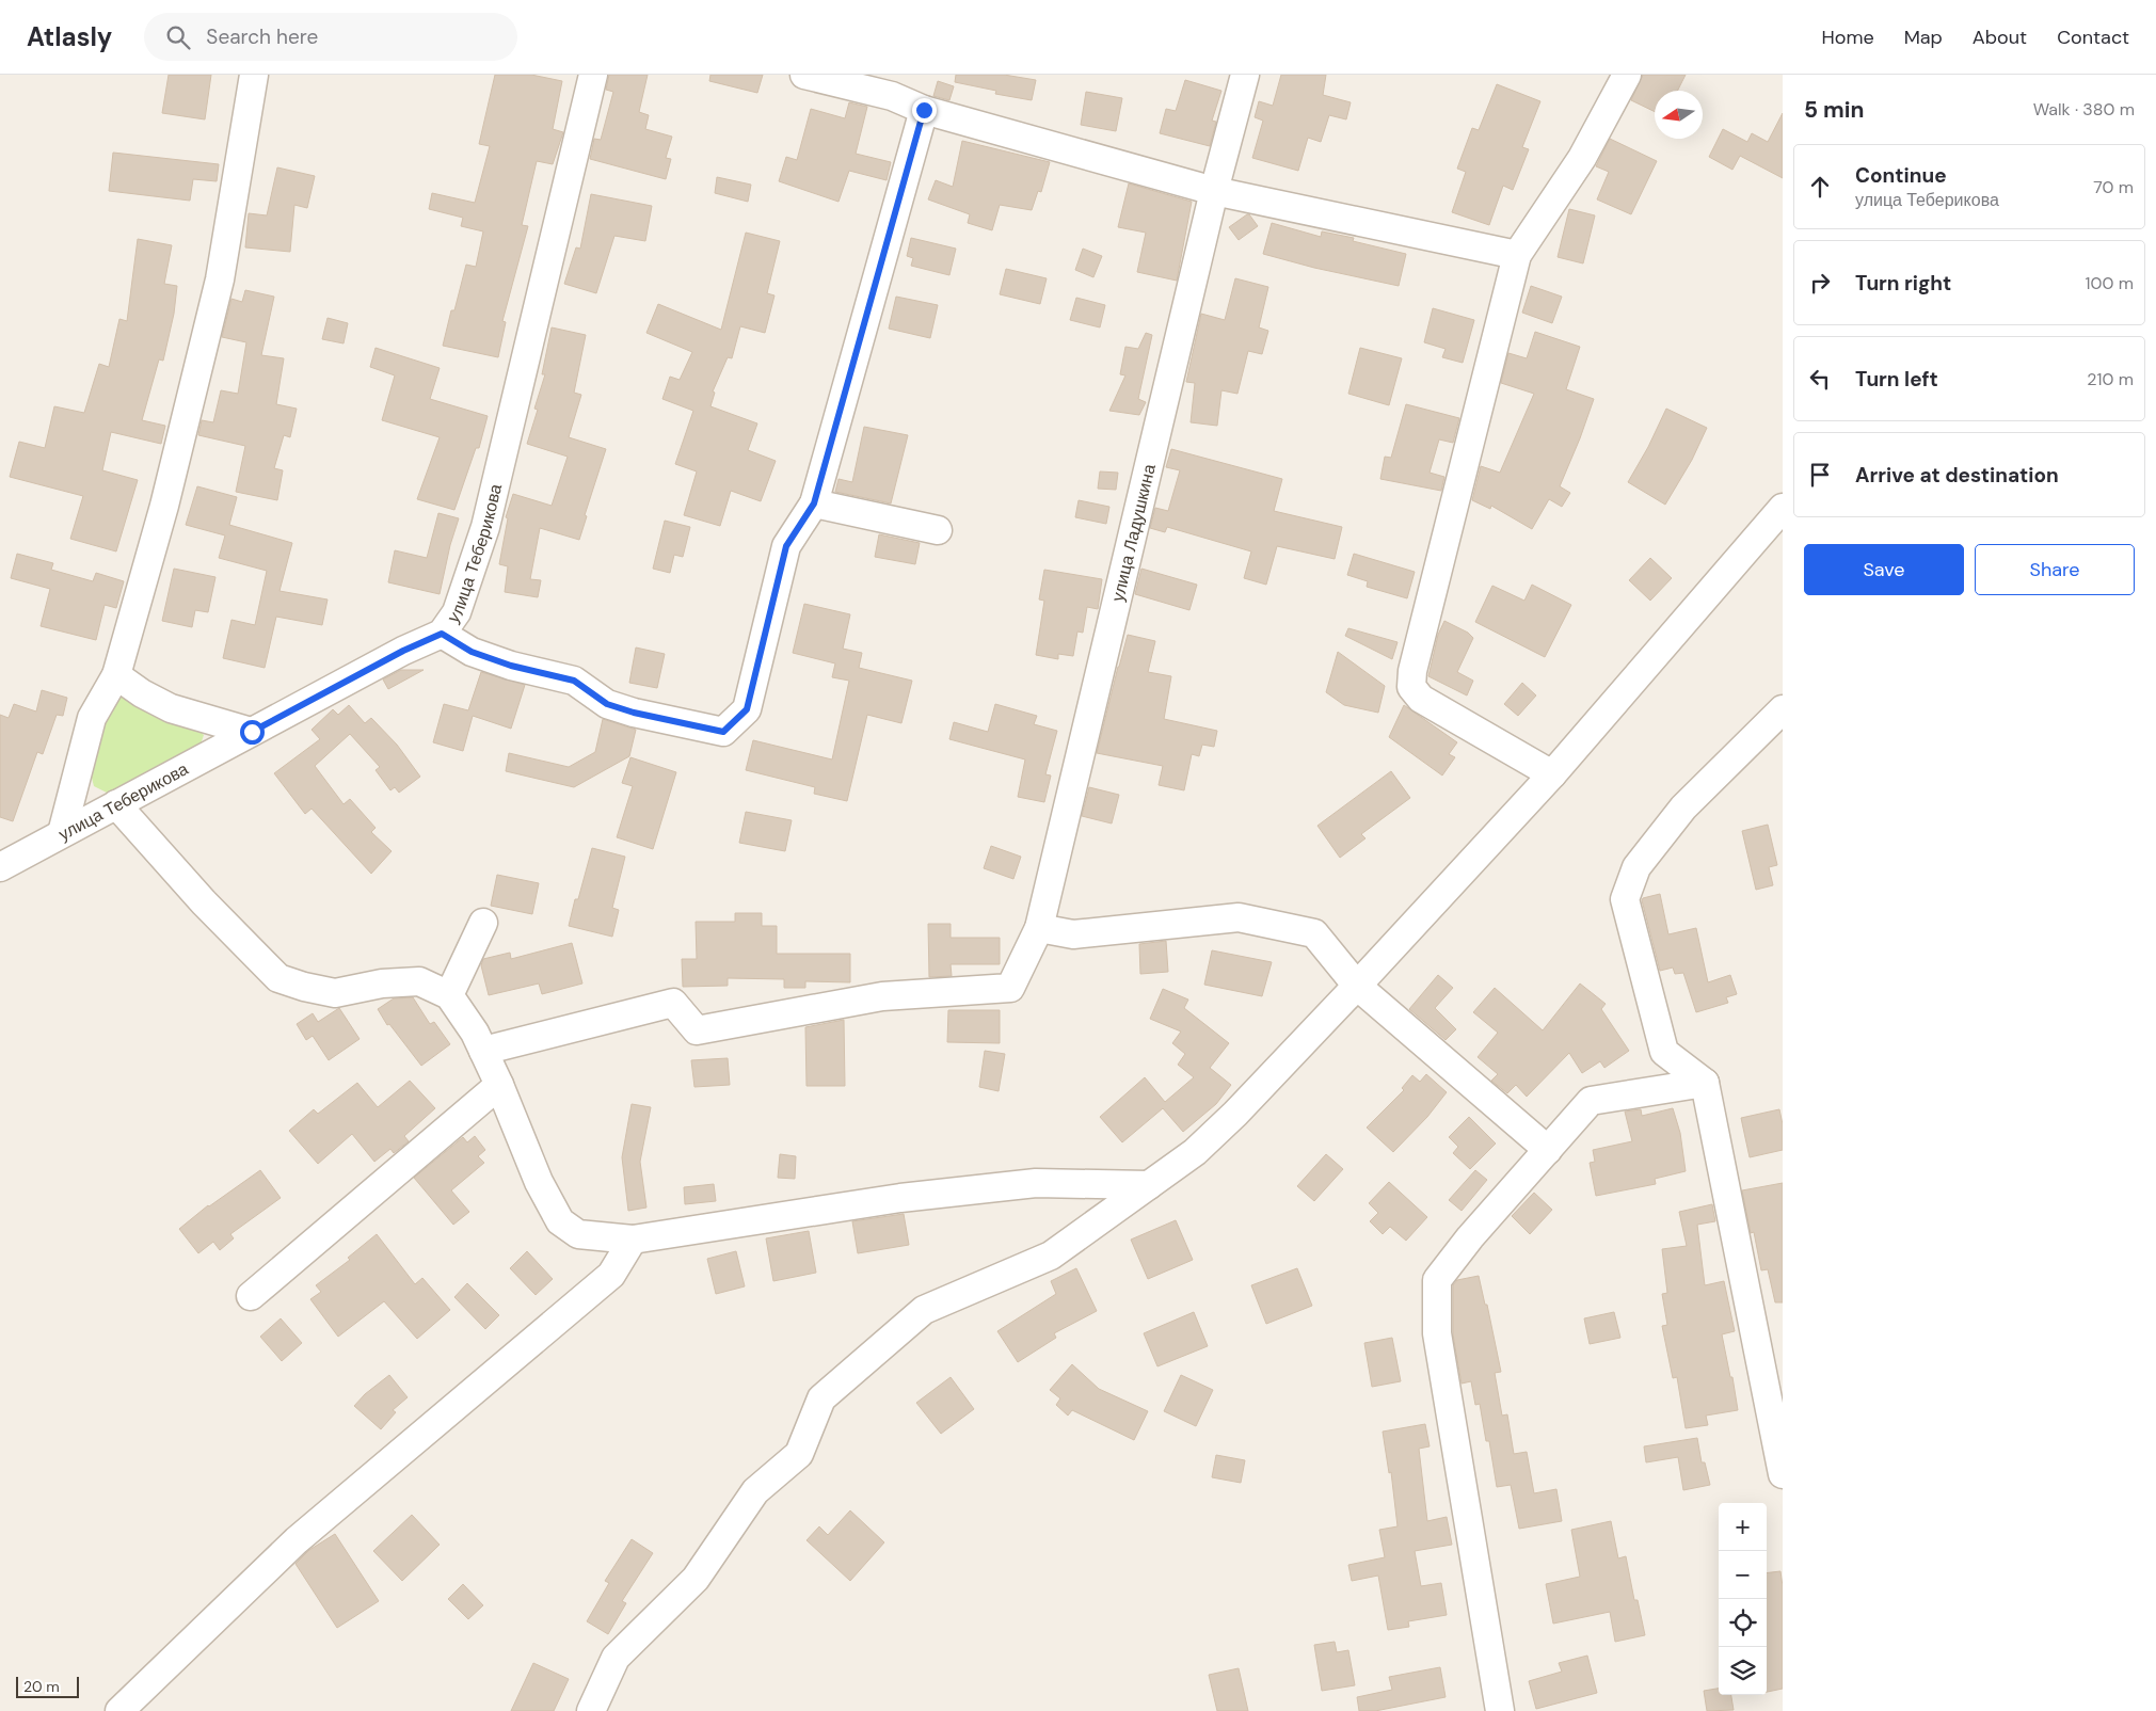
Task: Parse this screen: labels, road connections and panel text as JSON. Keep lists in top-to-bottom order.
{
  "streets": {
    "street": ["улица Ладушкина", "улица Теберикова"]
  },
  "scale_bar": "20 m",
  "north": "left",
  "page": {
    "header": "Atlasly",
    "search": "Search here",
    "nav": [
      "Home",
      "Map",
      "About",
      "Contact"
    ],
    "heading": ["5 min", "Walk · 380 m"],
    "list": [
      ["Continue", "улица Теберикова", "70 m"],
      ["Turn right", "100 m"],
      ["Turn left", "210 m"],
      "Arrive at destination"
    ],
    "buttons": ["Save", "Share"],
    "map_buttons": ["+", "−"],
    "scale": "20 m"
  }
}
